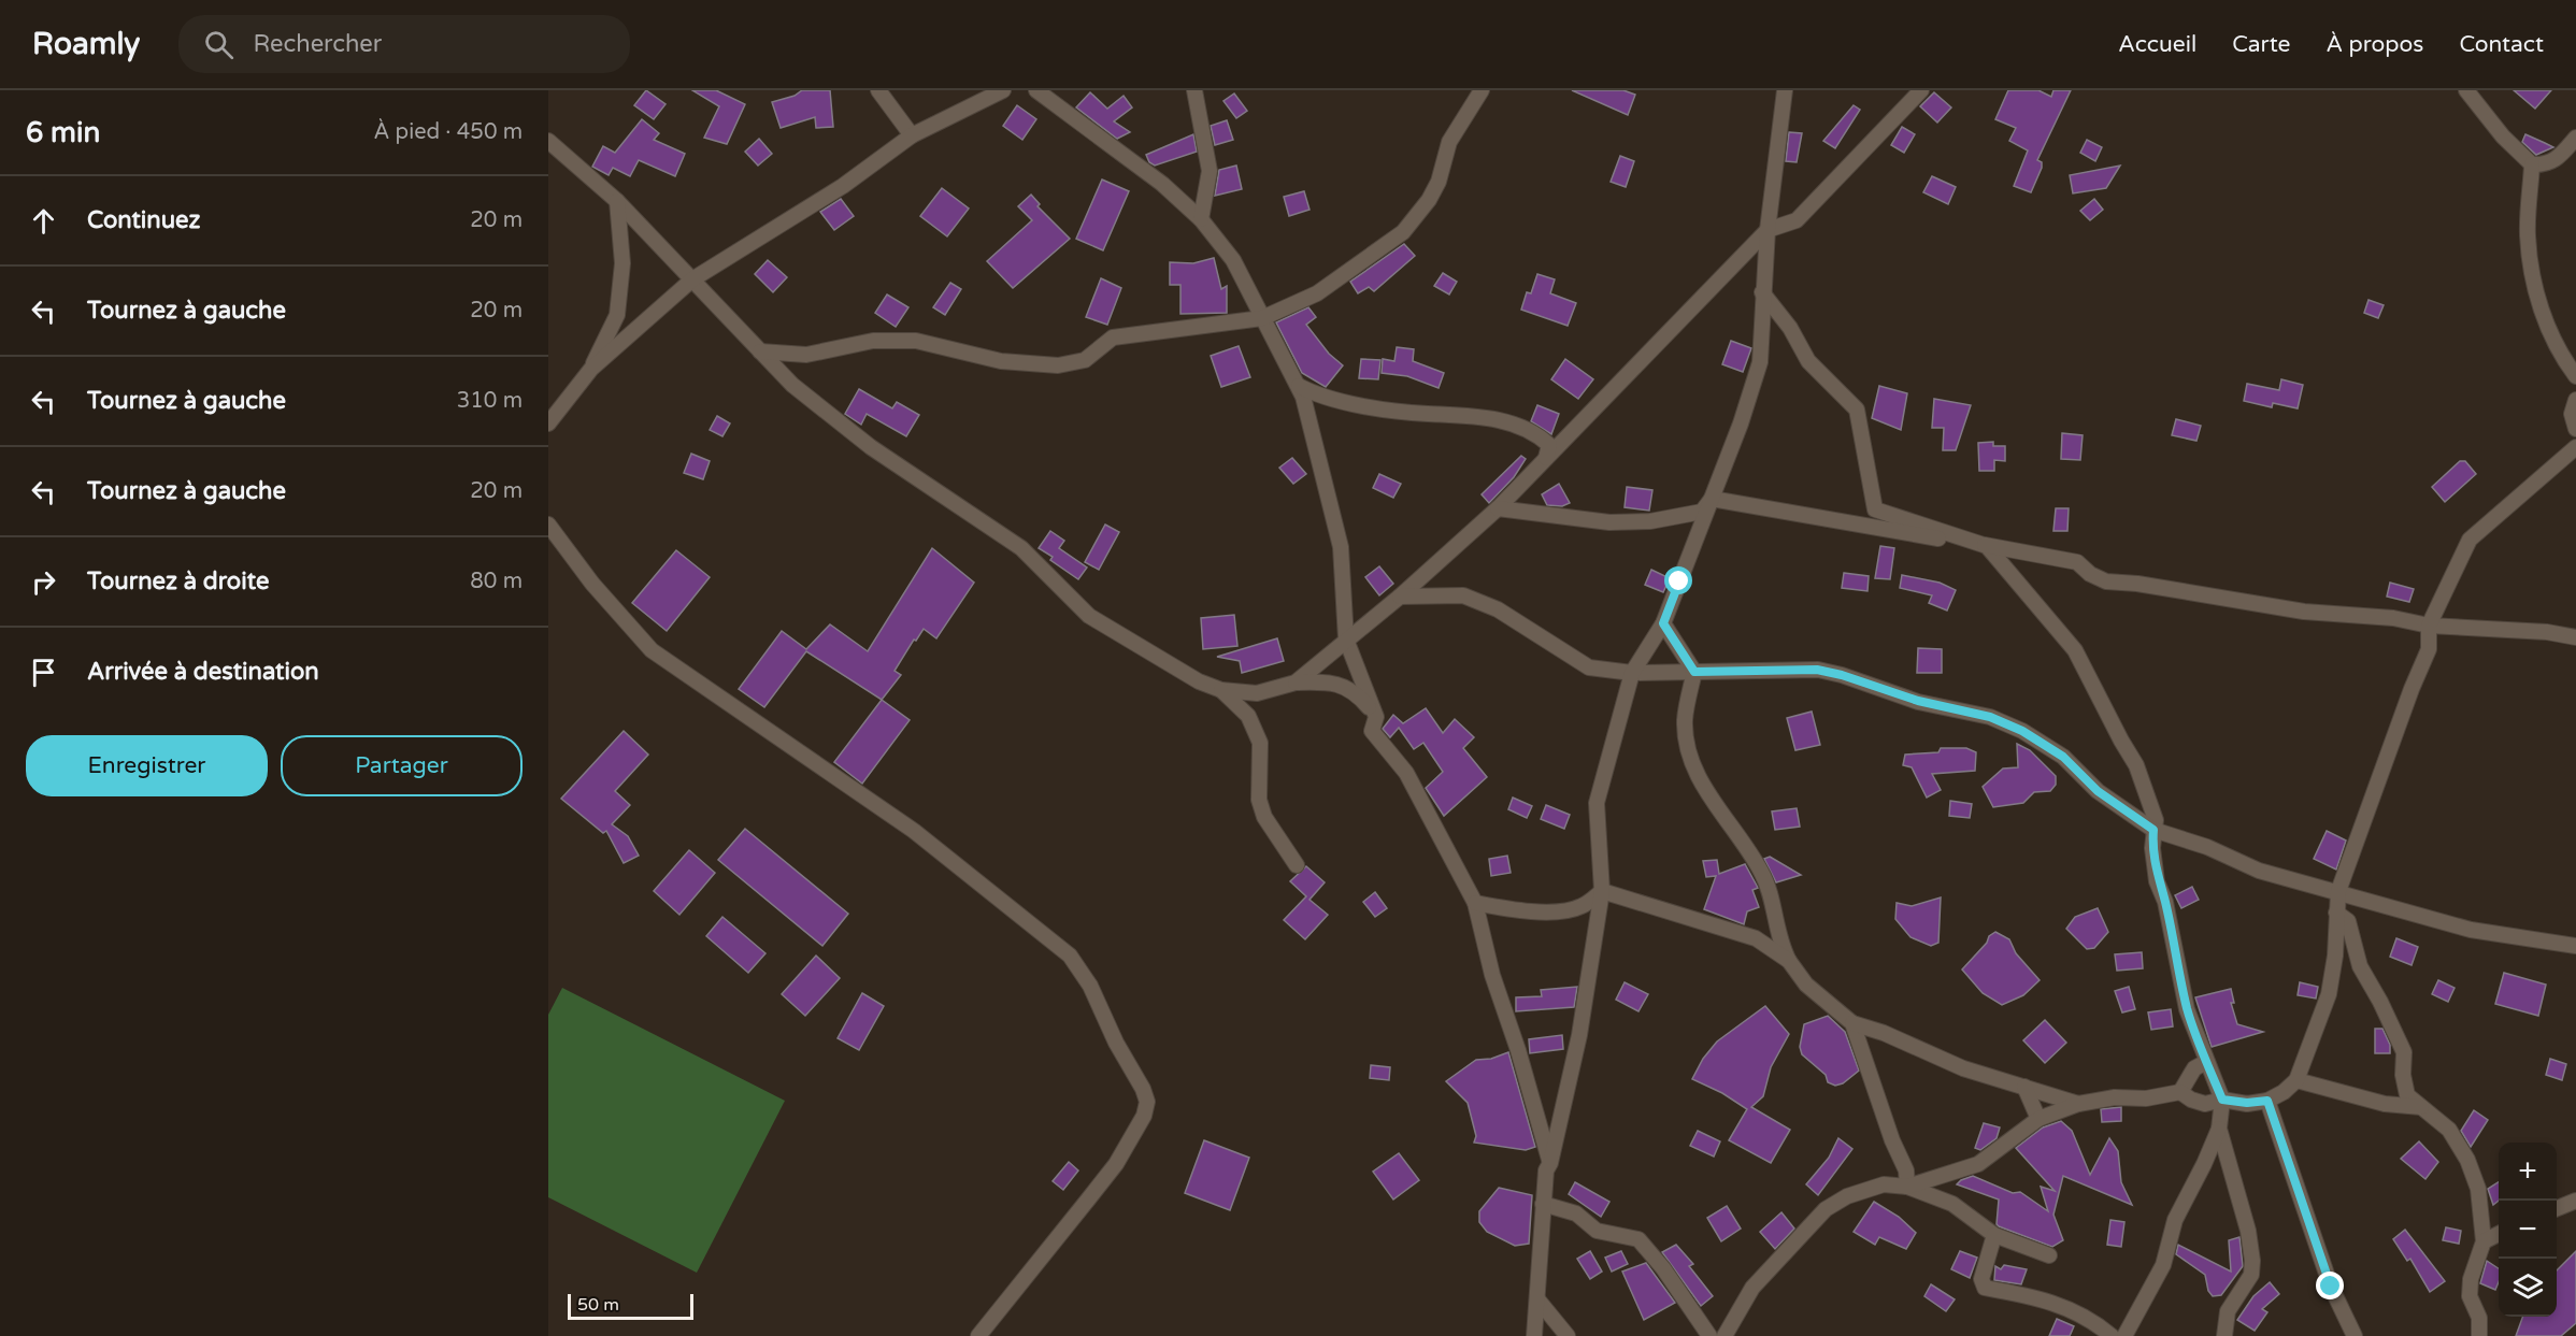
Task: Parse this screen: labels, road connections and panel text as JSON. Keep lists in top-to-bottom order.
{
  "scale_bar": "50 m",
  "page": {
    "header": "Roamly",
    "search": "Rechercher",
    "nav": [
      "Accueil",
      "Carte",
      "À propos",
      "Contact"
    ],
    "heading": ["6 min", "À pied · 450 m"],
    "list": [
      ["Continuez", "20 m"],
      ["Tournez à gauche", "20 m"],
      ["Tournez à gauche", "310 m"],
      ["Tournez à gauche", "20 m"],
      ["Tournez à droite", "80 m"],
      "Arrivée à destination"
    ],
    "buttons": ["Enregistrer", "Partager"],
    "map_buttons": ["+", "−"],
    "scale": "50 m"
  }
}
